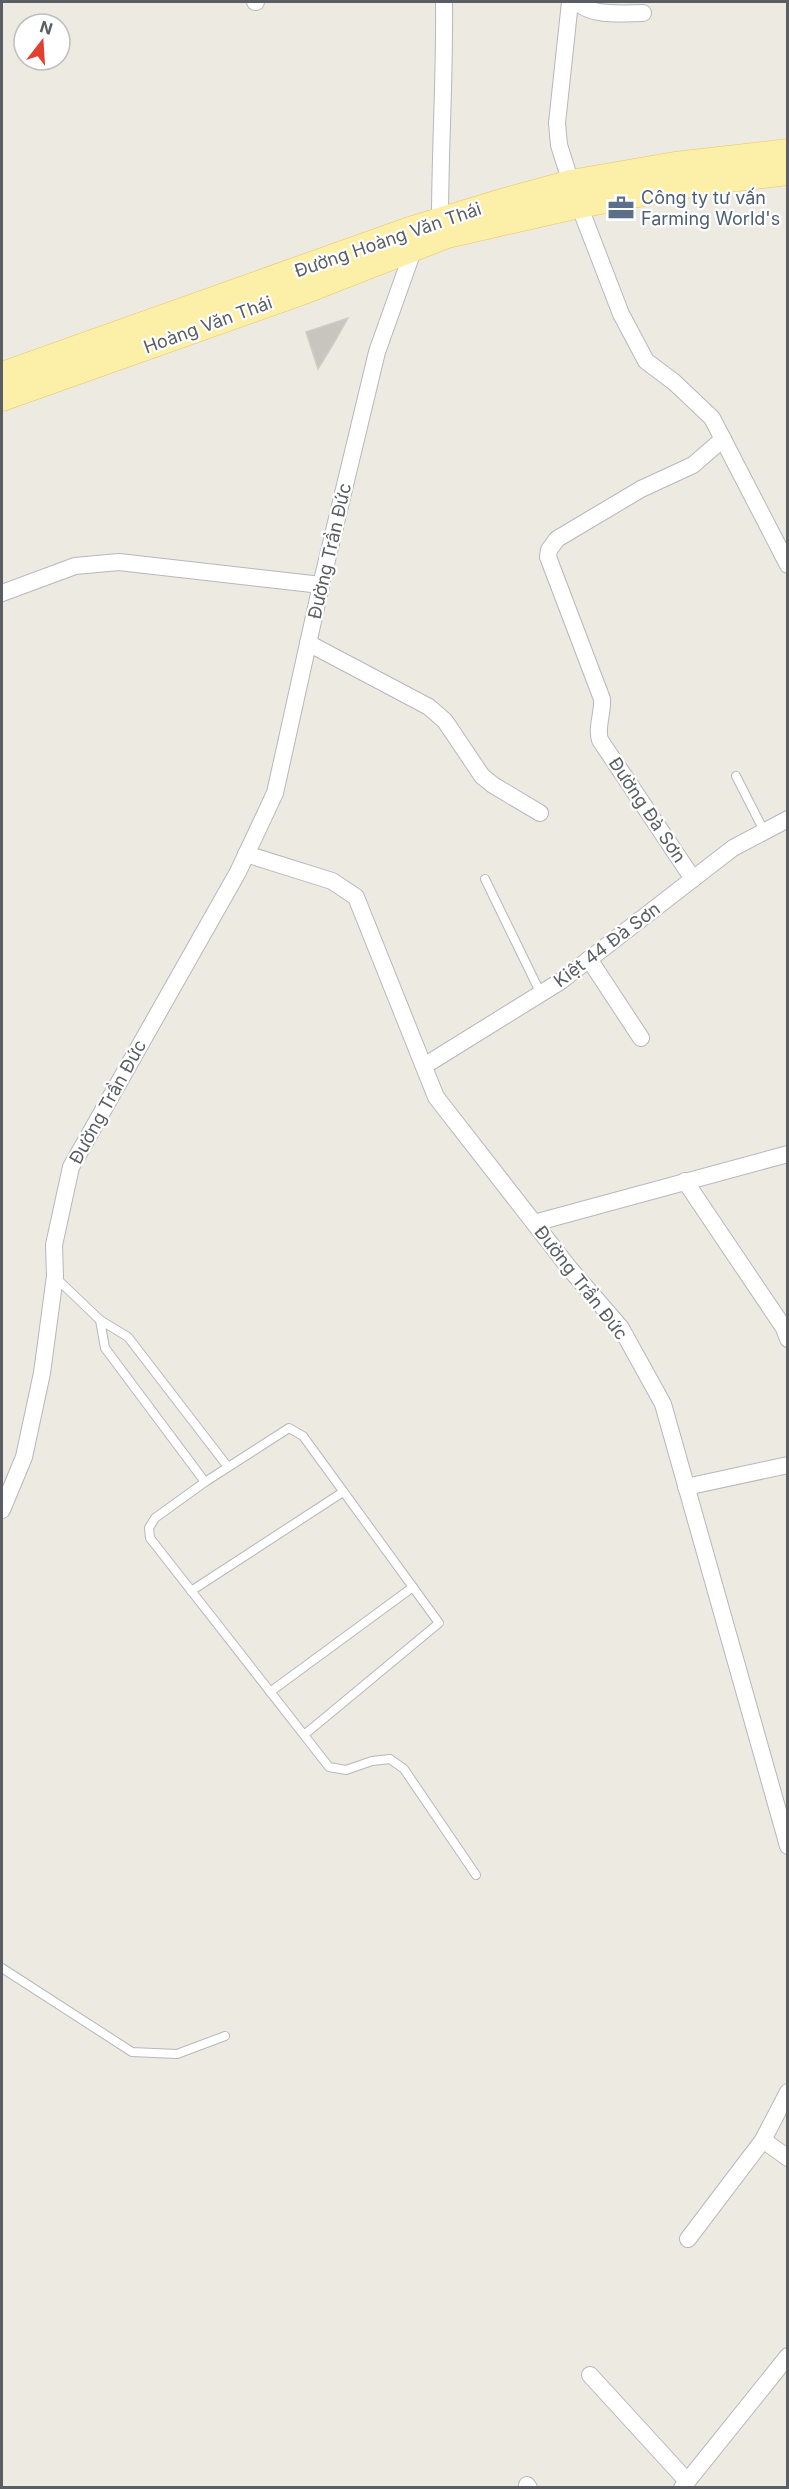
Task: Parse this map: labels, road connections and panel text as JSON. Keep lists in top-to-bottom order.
{
  "streets": {
    "main road": ["Đường Hoàng Văn Thái", "Hoàng Văn Thái"],
    "street": ["Đường Trần Đức", "Đường Đà Sơn", "Kiệt 44 Đà Sơn"]
  },
  "crossings": [
    ["Đường Hoàng Văn Thái", "Hoàng Văn Thái"],
    ["Đường Hoàng Văn Thái", "Đường Trần Đức"],
    ["Hoàng Văn Thái", "Đường Trần Đức"],
    ["Đường Trần Đức", "Kiệt 44 Đà Sơn"],
    ["Đường Đà Sơn", "Kiệt 44 Đà Sơn"]
  ],
  "places": {
    "office": ["Công ty tư vấn Farming World's"]
  },
  "north": "top"
}
